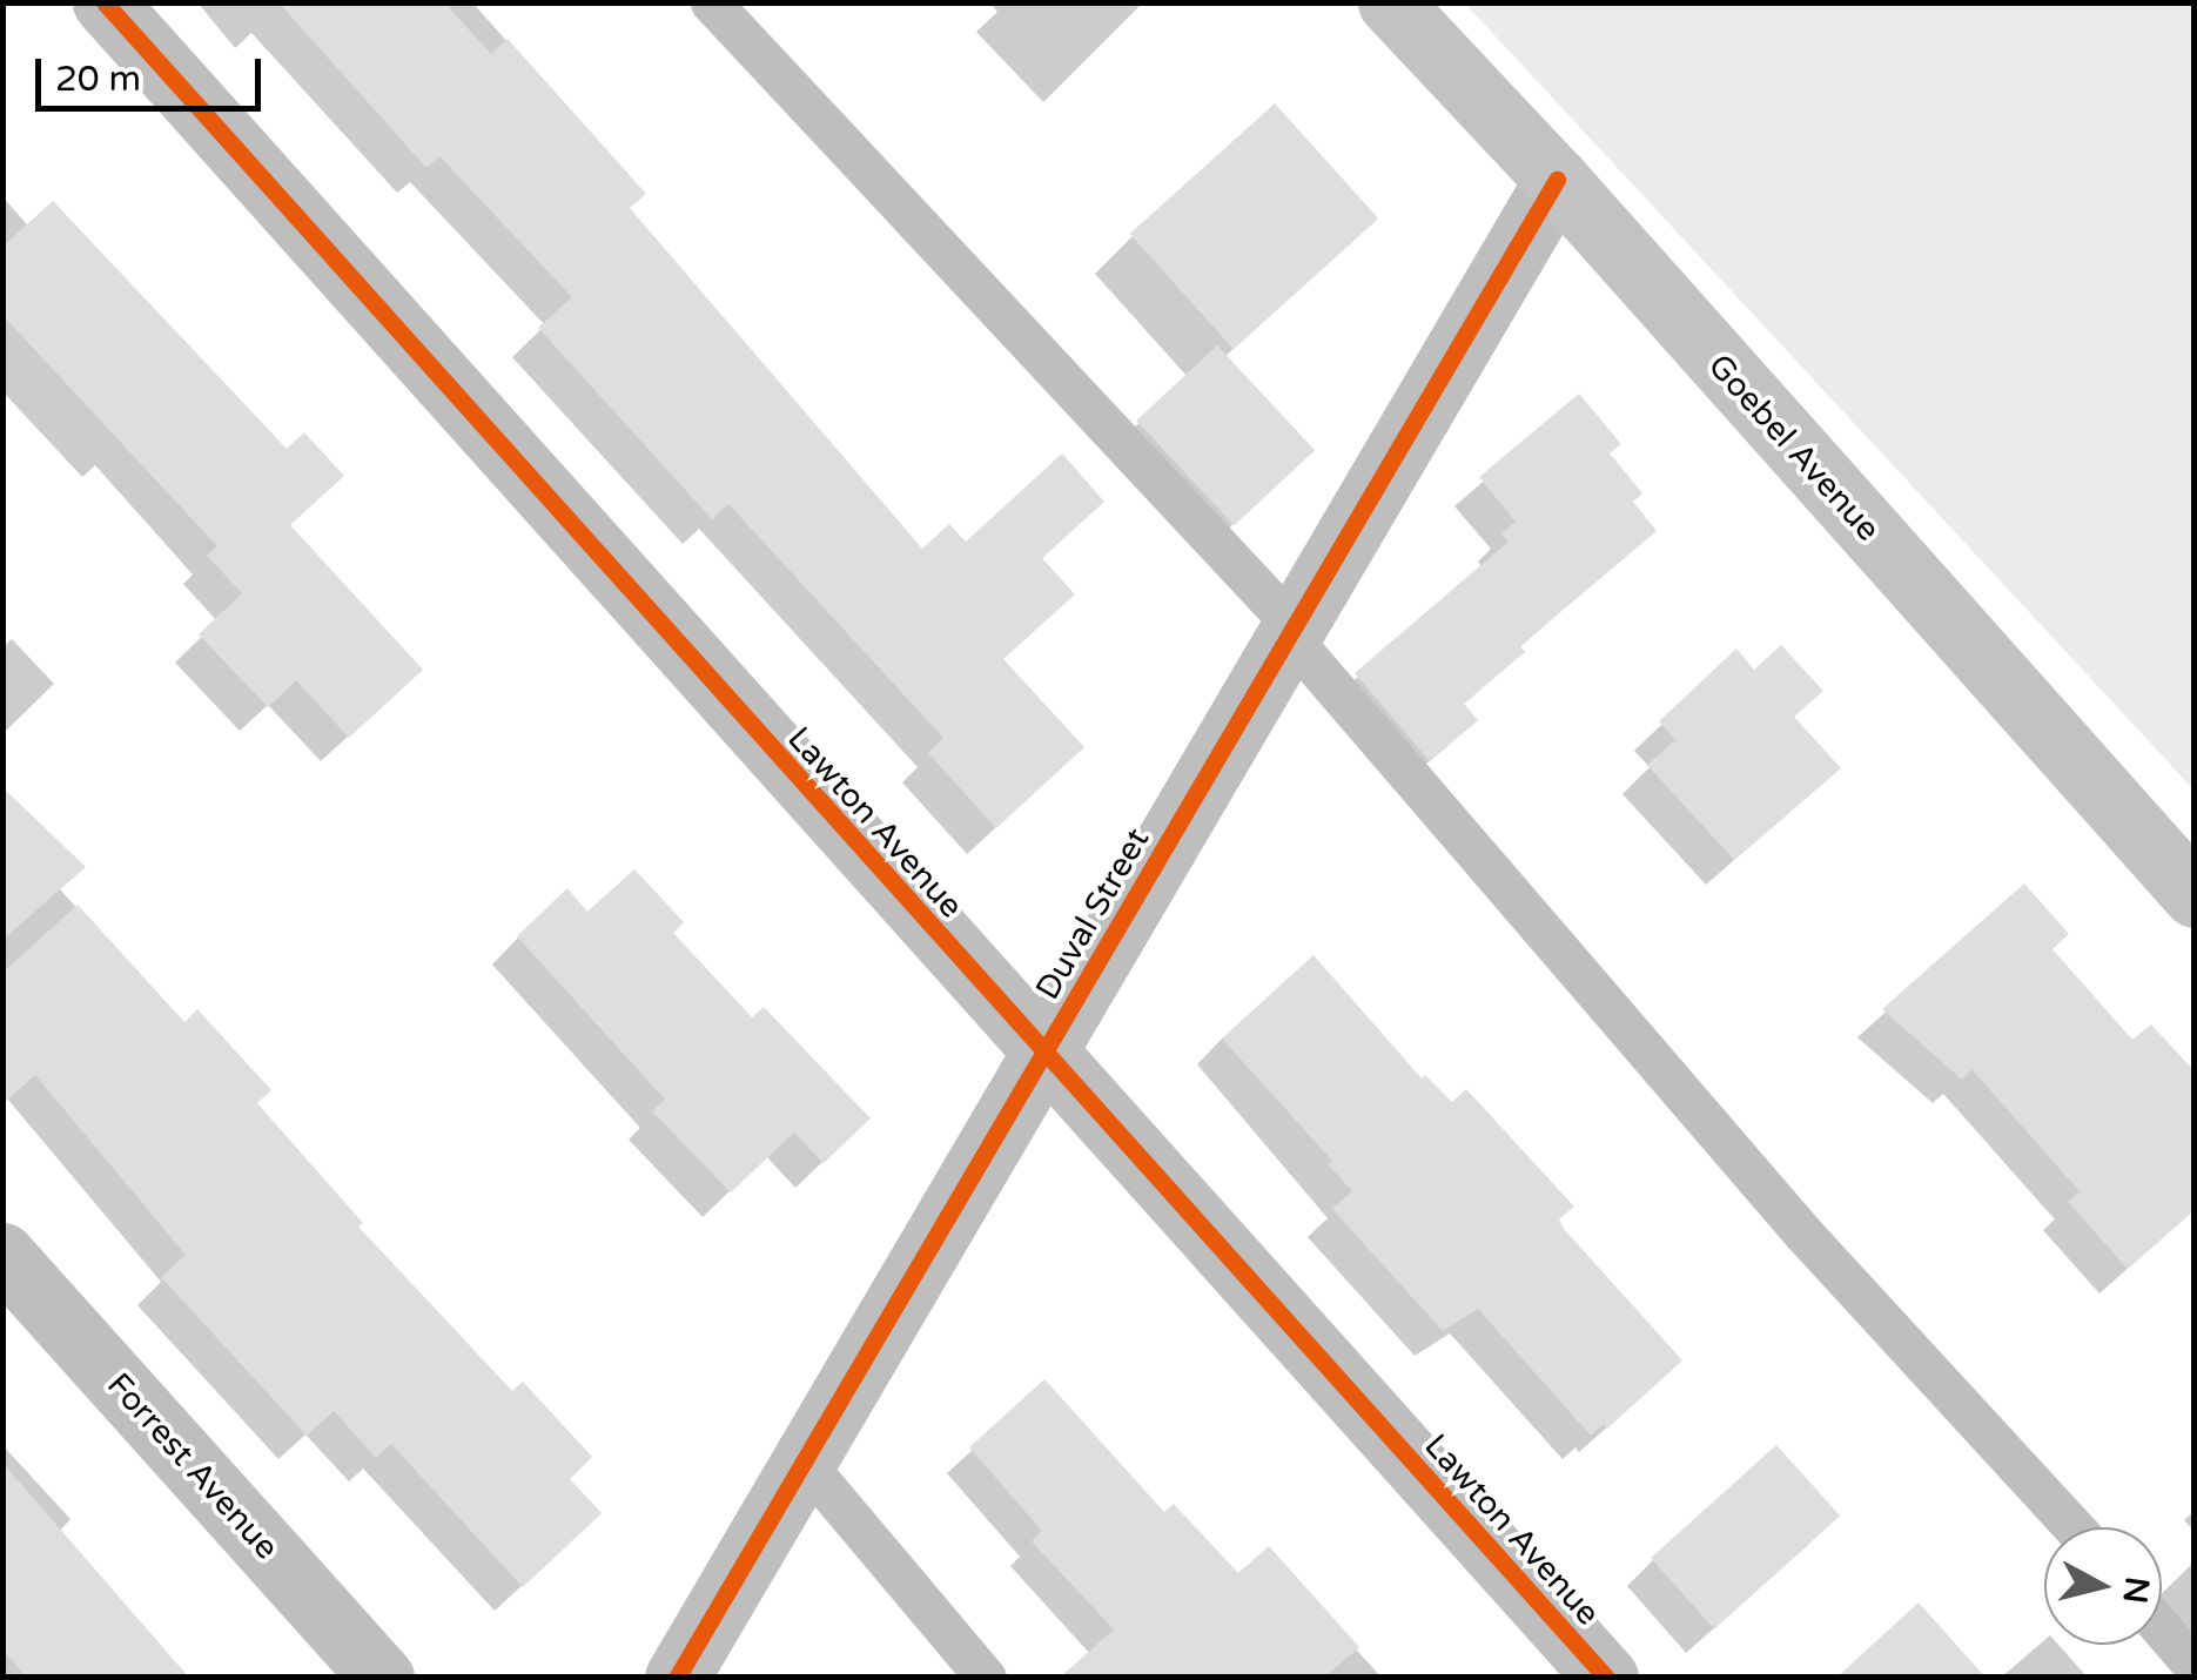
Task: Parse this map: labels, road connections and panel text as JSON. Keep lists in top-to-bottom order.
{
  "streets": {
    "street": [
      "Goebel Avenue",
      "Lawton Avenue",
      "Duval Street",
      "Forrest Avenue"
    ]
  },
  "crossings": [
    ["Goebel Avenue", "Duval Street"],
    ["Lawton Avenue", "Duval Street"]
  ],
  "scale_bar": "20 m",
  "north": "right"
}
